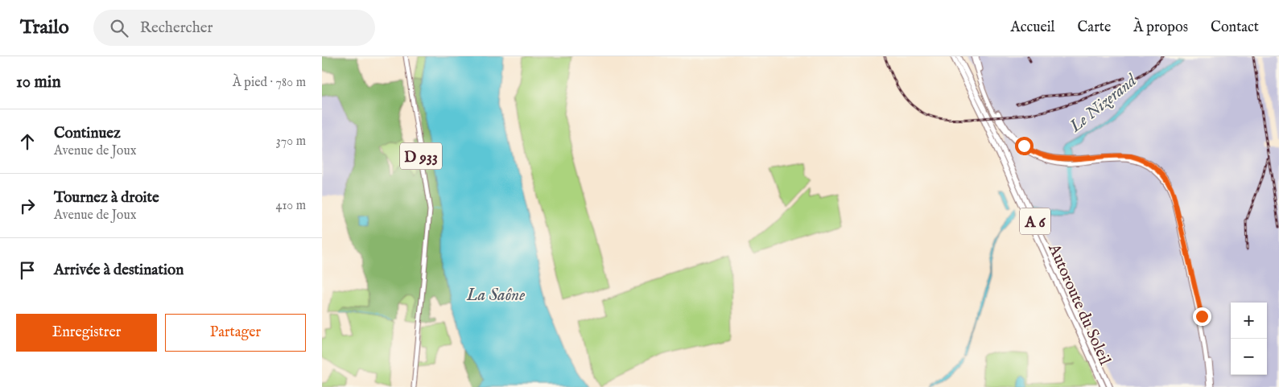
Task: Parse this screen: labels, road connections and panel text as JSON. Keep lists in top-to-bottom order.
{
  "streets": {
    "highway": ["A 6", "Autoroute du Soleil"],
    "main road": ["D 933"]
  },
  "water": ["Le Nizerand", "La Saône"],
  "page": {
    "header": "Trailo",
    "search": "Rechercher",
    "nav": [
      "Accueil",
      "Carte",
      "À propos",
      "Contact"
    ],
    "heading": ["10 min", "À pied · 780 m"],
    "list": [
      ["Continuez", "Avenue de Joux", "370 m"],
      ["Tournez à droite", "Avenue de Joux", "410 m"],
      "Arrivée à destination"
    ],
    "buttons": ["Enregistrer", "Partager"],
    "map_buttons": ["+", "−"]
  }
}
